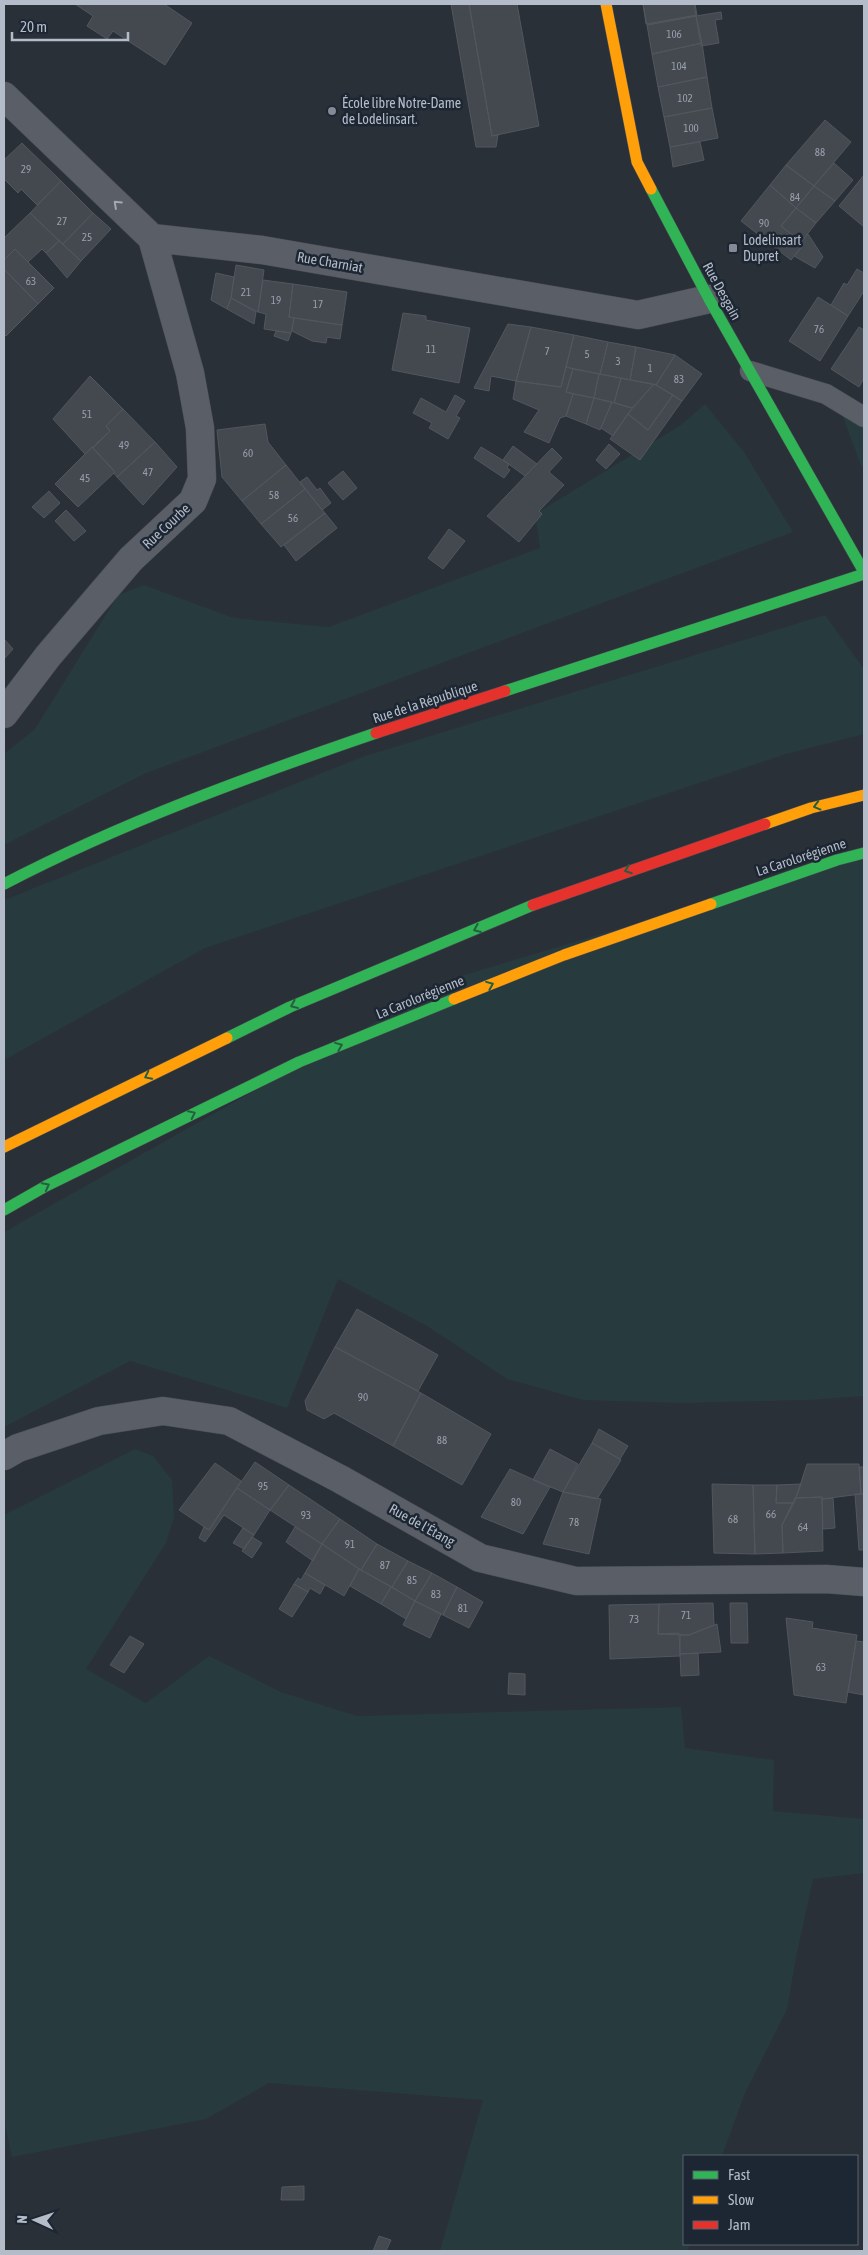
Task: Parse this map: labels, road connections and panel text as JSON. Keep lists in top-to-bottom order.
{
  "streets": {
    "main road": ["Rue Desgain", "Rue de la République", "La Carolorégienne"],
    "street": ["Rue Charniat", "Rue Courbe", "Rue de l'Étang"]
  },
  "crossings": [
    ["Rue Charniat", "Rue Desgain"],
    ["Rue Charniat", "Rue Courbe"],
    ["Rue Desgain", "Rue de la République"]
  ],
  "places": {
    "other": ["École libre Notre-Dame de Lodelinsart."],
    "transit": ["Lodelinsart Dupret"]
  },
  "house_numbers": [
    "106",
    "104",
    "102",
    "100",
    "88",
    "29",
    "84",
    "27",
    "90",
    "25",
    "63",
    "21",
    "19",
    "17",
    "76",
    "11",
    "7",
    "5",
    "3",
    "1",
    "83",
    "51",
    "49",
    "60",
    "47",
    "45",
    "58",
    "56",
    "90",
    "88",
    "95",
    "80",
    "66",
    "93",
    "68",
    "78",
    "64",
    "91",
    "87",
    "85",
    "83",
    "81",
    "71",
    "73",
    "63"
  ],
  "legend": ["Fast", "Slow", "Jam"],
  "scale_bar": "20 m",
  "north": "left"
}
